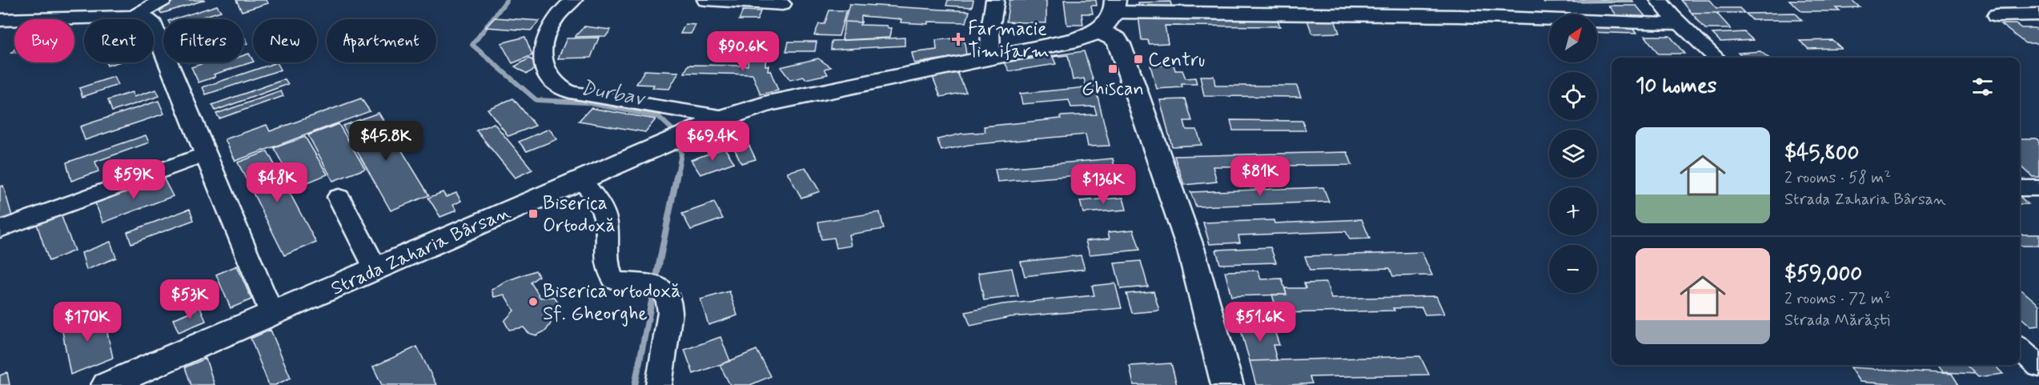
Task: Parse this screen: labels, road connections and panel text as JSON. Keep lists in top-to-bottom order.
{
  "streets": {
    "main road": ["Strada Zaharia Bârsan"]
  },
  "water": ["Durbav"],
  "places": {
    "health": ["Farmacie Timifarm"],
    "transit": ["Centru", "Ghiscan", "Biserica Ortodoxă"],
    "other": ["Biserica ortodoxă Sf. Gheorghe"]
  },
  "north": "top right",
  "page": {
    "map_buttons": ["+", "−"],
    "chip": [
      "Buy",
      "Rent",
      "Filters",
      "New",
      "Apartment"
    ],
    "price": [
      "$90.6K",
      "$45.8K",
      "$69.4K",
      "$81K",
      "$59K",
      "$48K",
      "$136K",
      "$53K",
      "$170K",
      "$51.6K"
    ],
    "heading": "10 homes",
    "list": [
      {
        "name": "$45,800",
        "note": "2 rooms · 58 m² · Strada Zaharia Bârsan"
      },
      {
        "name": "$59,000",
        "note": "2 rooms · 72 m² · Strada Mărăști"
      }
    ]
  }
}
